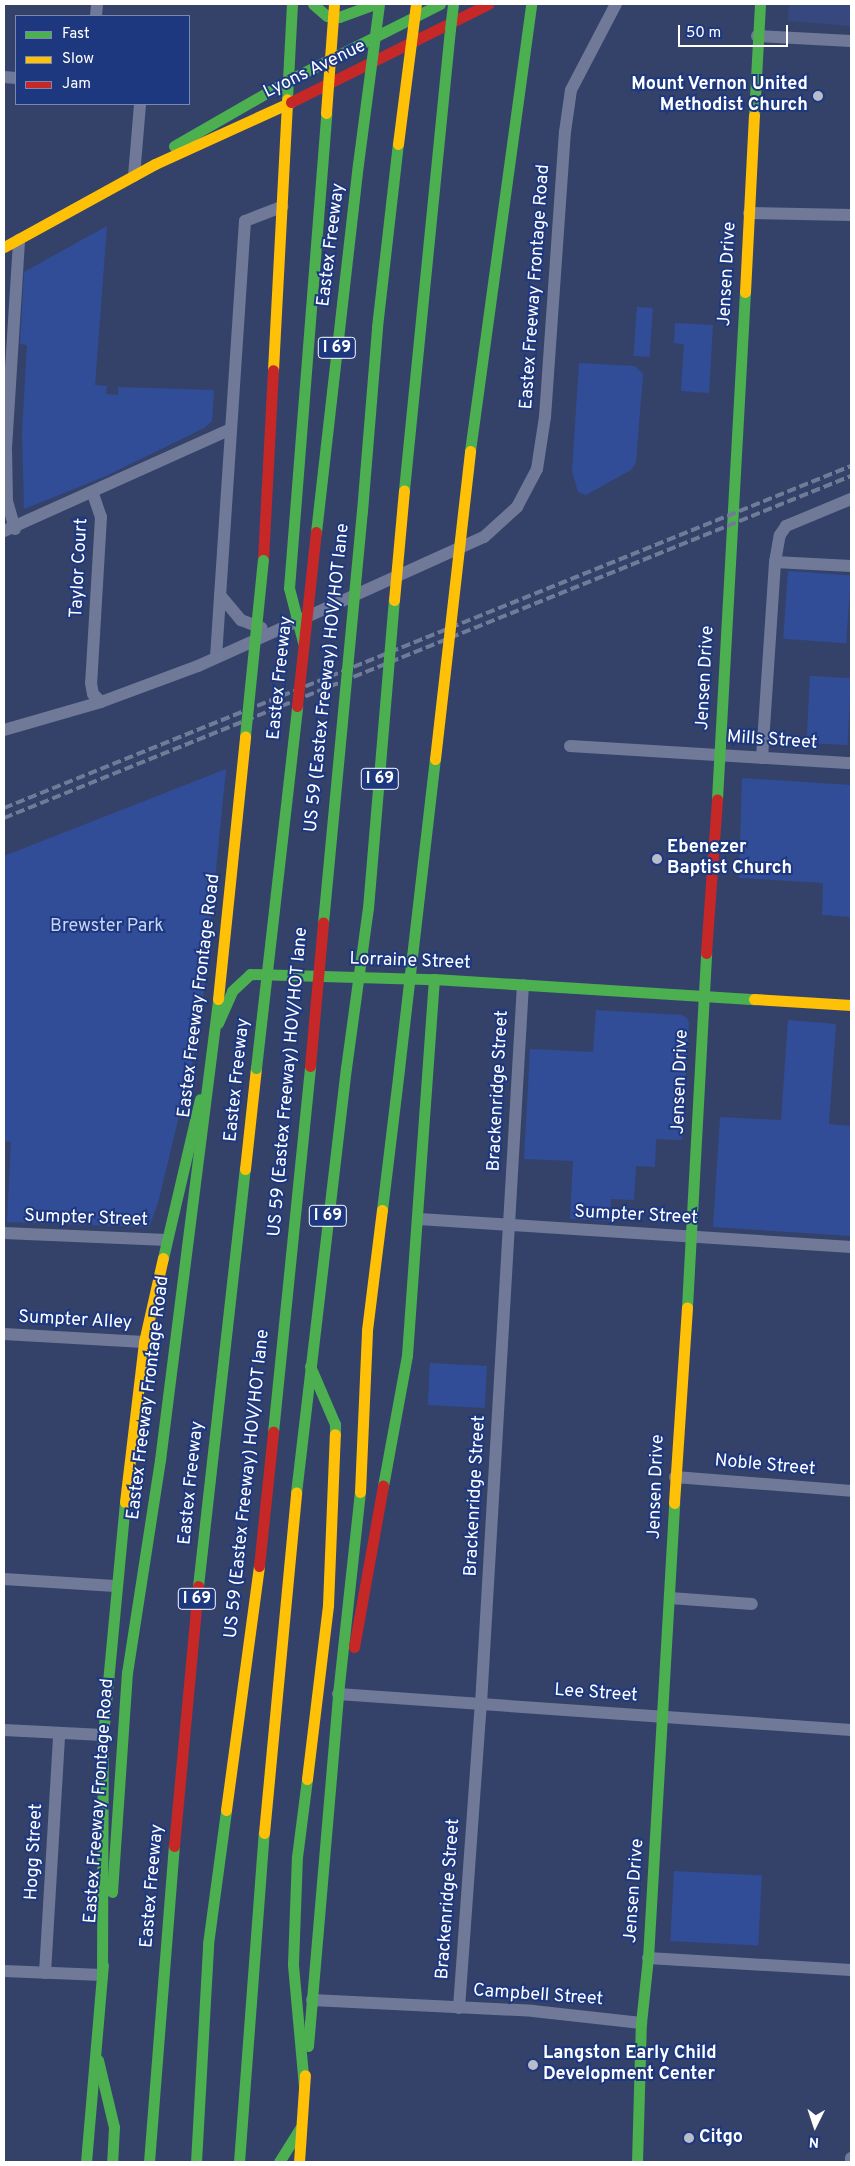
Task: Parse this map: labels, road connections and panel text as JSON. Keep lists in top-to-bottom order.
{
  "streets": {
    "main road": [
      "Lyons Avenue",
      "Eastex Freeway",
      "Jensen Drive",
      "Eastex Freeway Frontage Road",
      "I 69",
      "US 59 (Eastex Freeway) HOV/HOT lane",
      "Lorraine Street"
    ],
    "street": [
      "Taylor Court",
      "Mills Street",
      "Brackenridge Street",
      "Sumpter Street",
      "Sumpter Alley",
      "Noble Street",
      "Lee Street",
      "Hogg Street",
      "Campbell Street"
    ]
  },
  "crossings": [
    ["Lyons Avenue", "Eastex Freeway Frontage Road"],
    ["Jensen Drive", "Mills Street"],
    ["Jensen Drive", "Lorraine Street"],
    ["Jensen Drive", "Sumpter Street"],
    ["Jensen Drive", "Noble Street"],
    ["Jensen Drive", "Lee Street"],
    ["Jensen Drive", "Campbell Street"],
    ["Eastex Freeway Frontage Road", "Lorraine Street"],
    ["Eastex Freeway Frontage Road", "Lee Street"],
    ["Eastex Freeway Frontage Road", "Campbell Street"],
    ["Lorraine Street", "Brackenridge Street"],
    ["Lorraine Street", "Sumpter Street"],
    ["Lorraine Street", "Sumpter Alley"],
    ["Brackenridge Street", "Sumpter Street"],
    ["Brackenridge Street", "Lee Street"],
    ["Brackenridge Street", "Campbell Street"]
  ],
  "parks": ["Brewster Park"],
  "places": [
    "Mount Vernon United Methodist Church",
    "Ebenezer Baptist Church",
    "Langston Early Child Development Center",
    "Citgo"
  ],
  "legend": ["Fast", "Slow", "Jam"],
  "scale_bar": "50 m",
  "north": "bottom"
}
